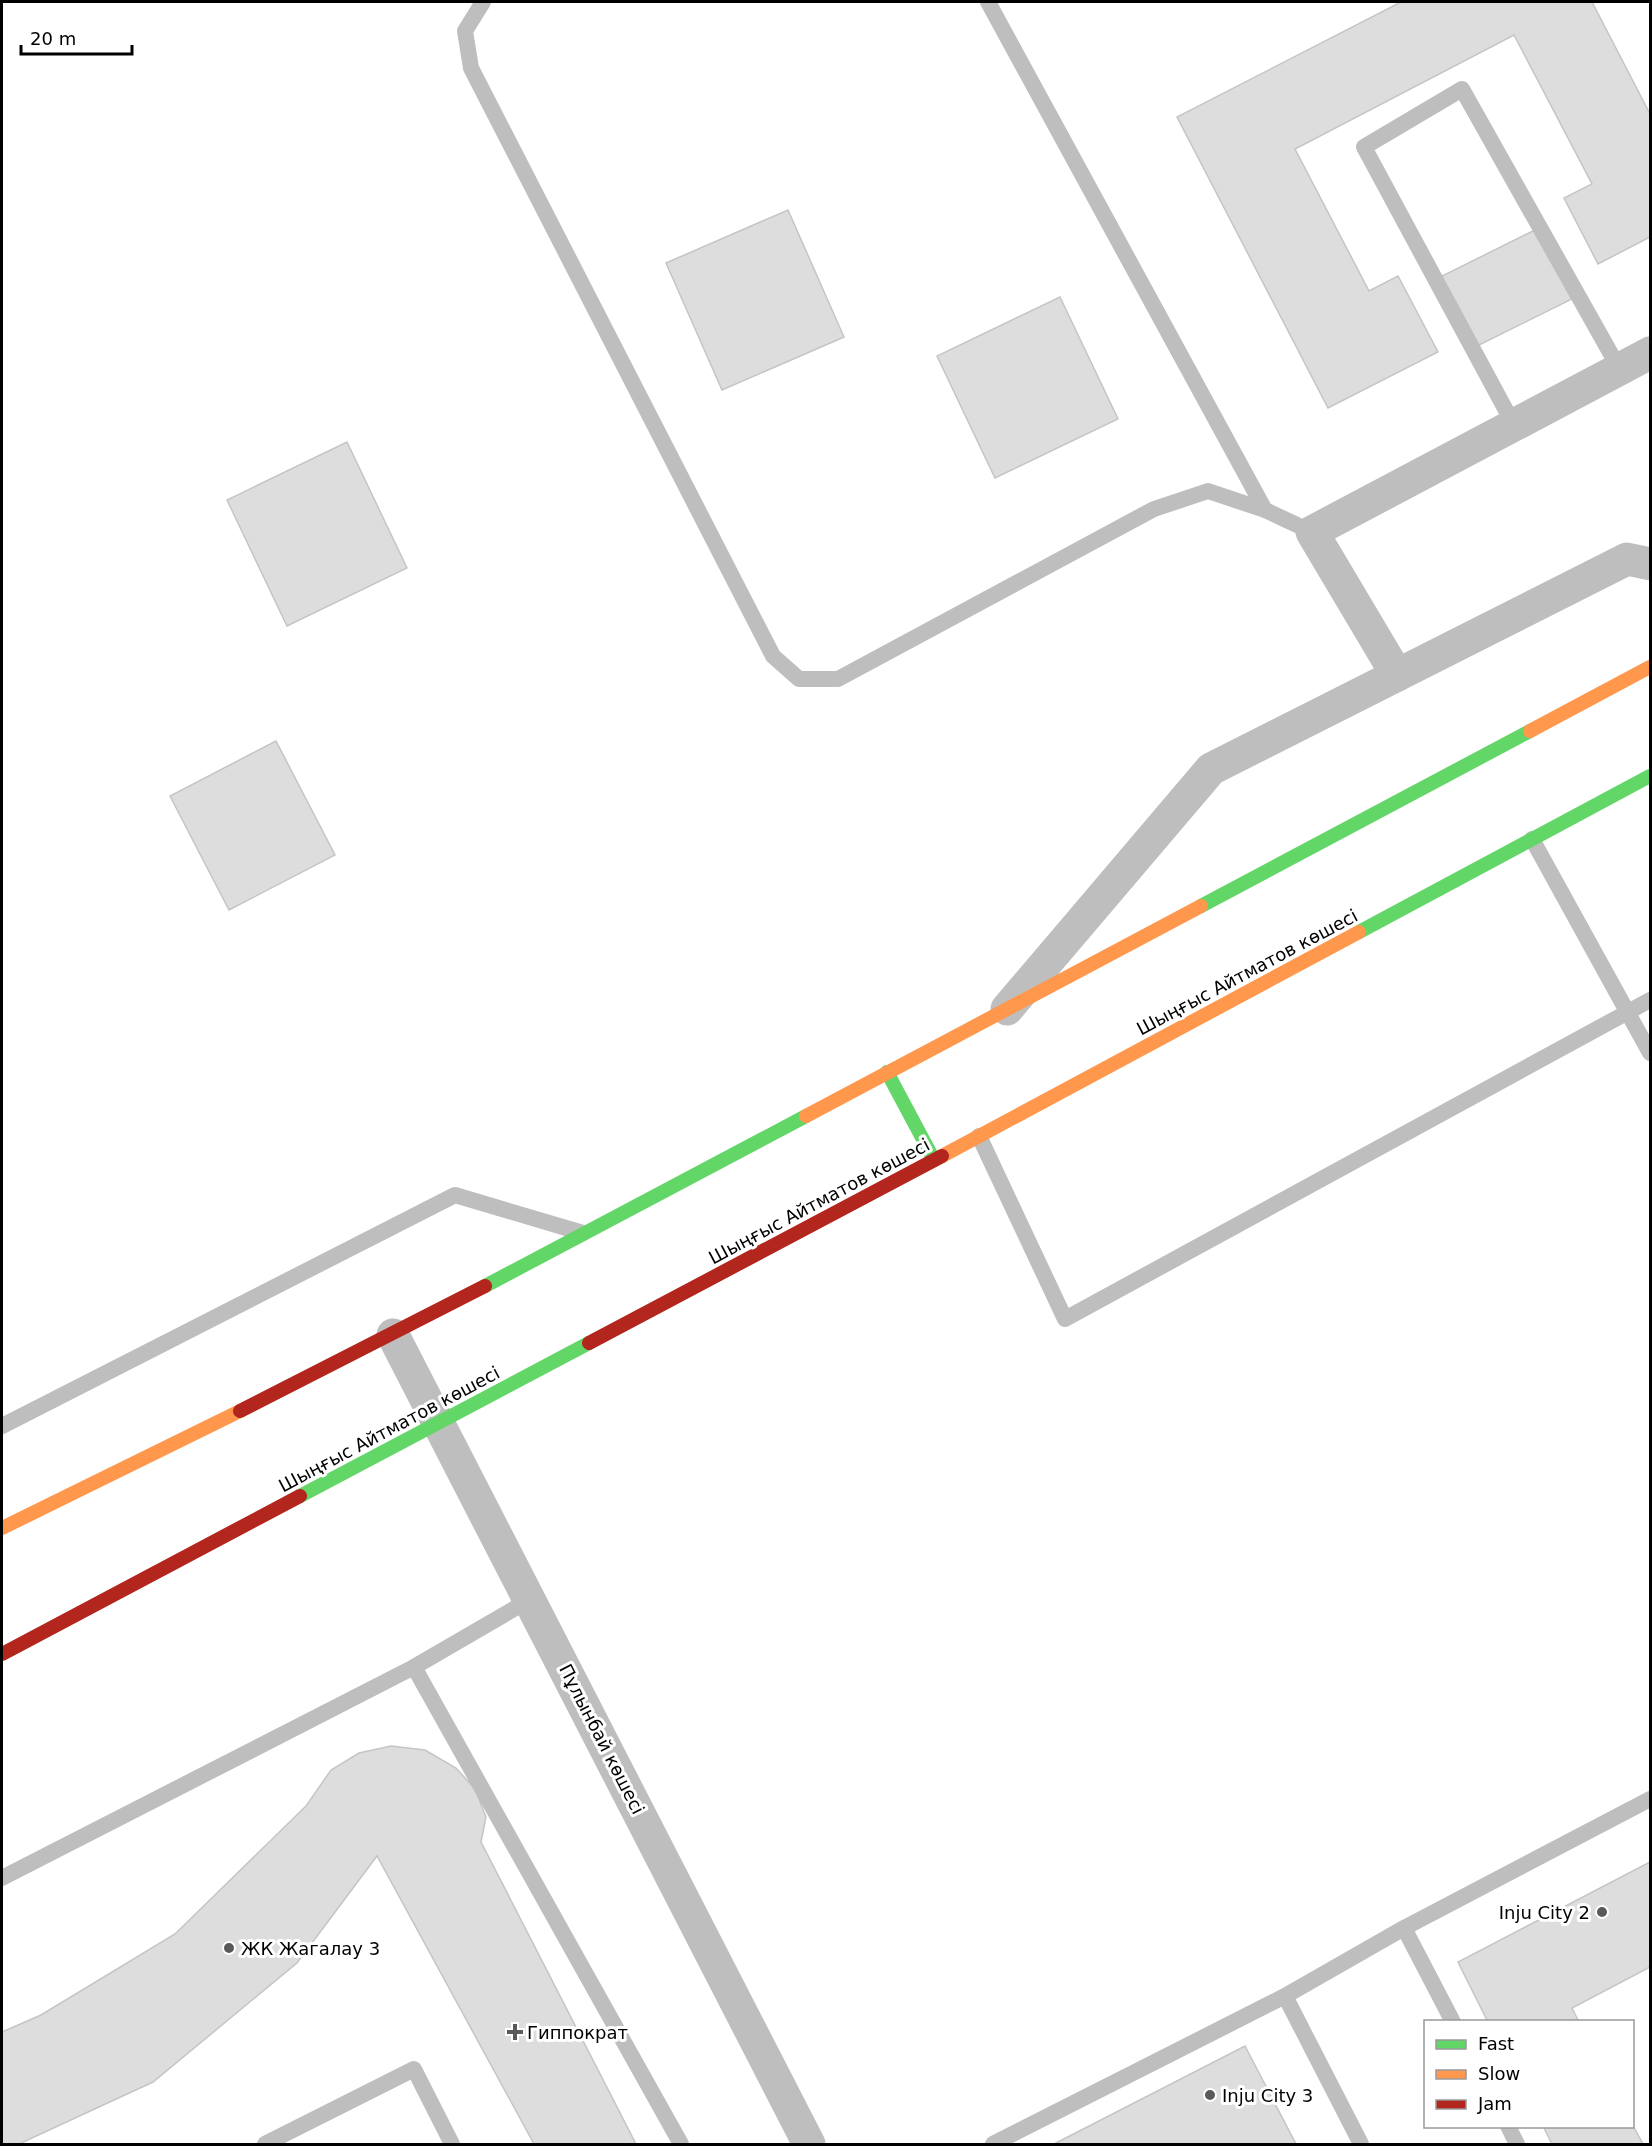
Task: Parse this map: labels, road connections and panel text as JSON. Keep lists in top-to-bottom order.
{
  "streets": {
    "main road": ["Шыңғыс Айтматов көшесі"],
    "street": ["Пұлынбай көшесі"]
  },
  "crossings": [
    ["Шыңғыс Айтматов көшесі", "Пұлынбай көшесі"]
  ],
  "places": {
    "other": ["Inju City 2", "ЖК Жагалау 3", "Inju City 3"],
    "health": ["Гиппократ"]
  },
  "legend": ["Fast", "Slow", "Jam"],
  "scale_bar": "20 m"
}
